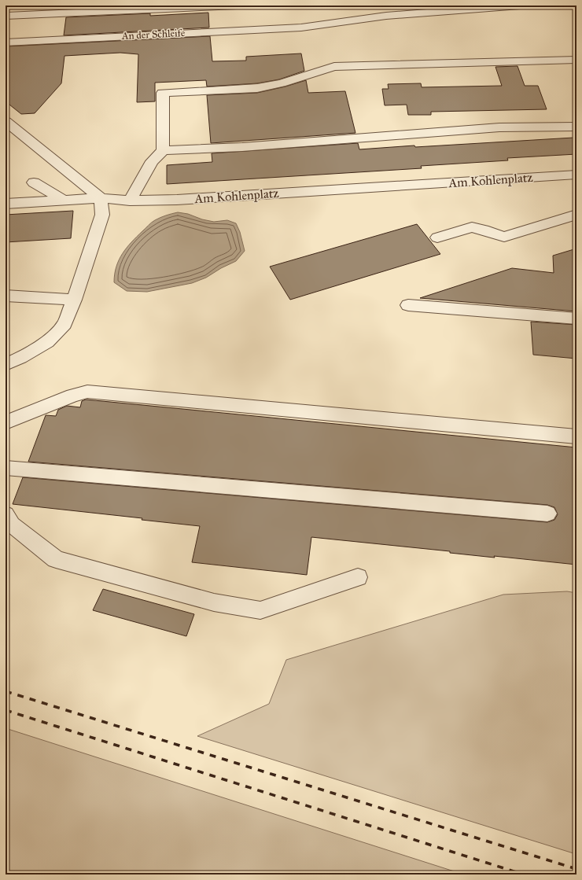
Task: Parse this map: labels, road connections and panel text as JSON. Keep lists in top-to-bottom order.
{
  "streets": {
    "street": ["An der Schleife", "Am Kohlenplatz"]
  }
}
